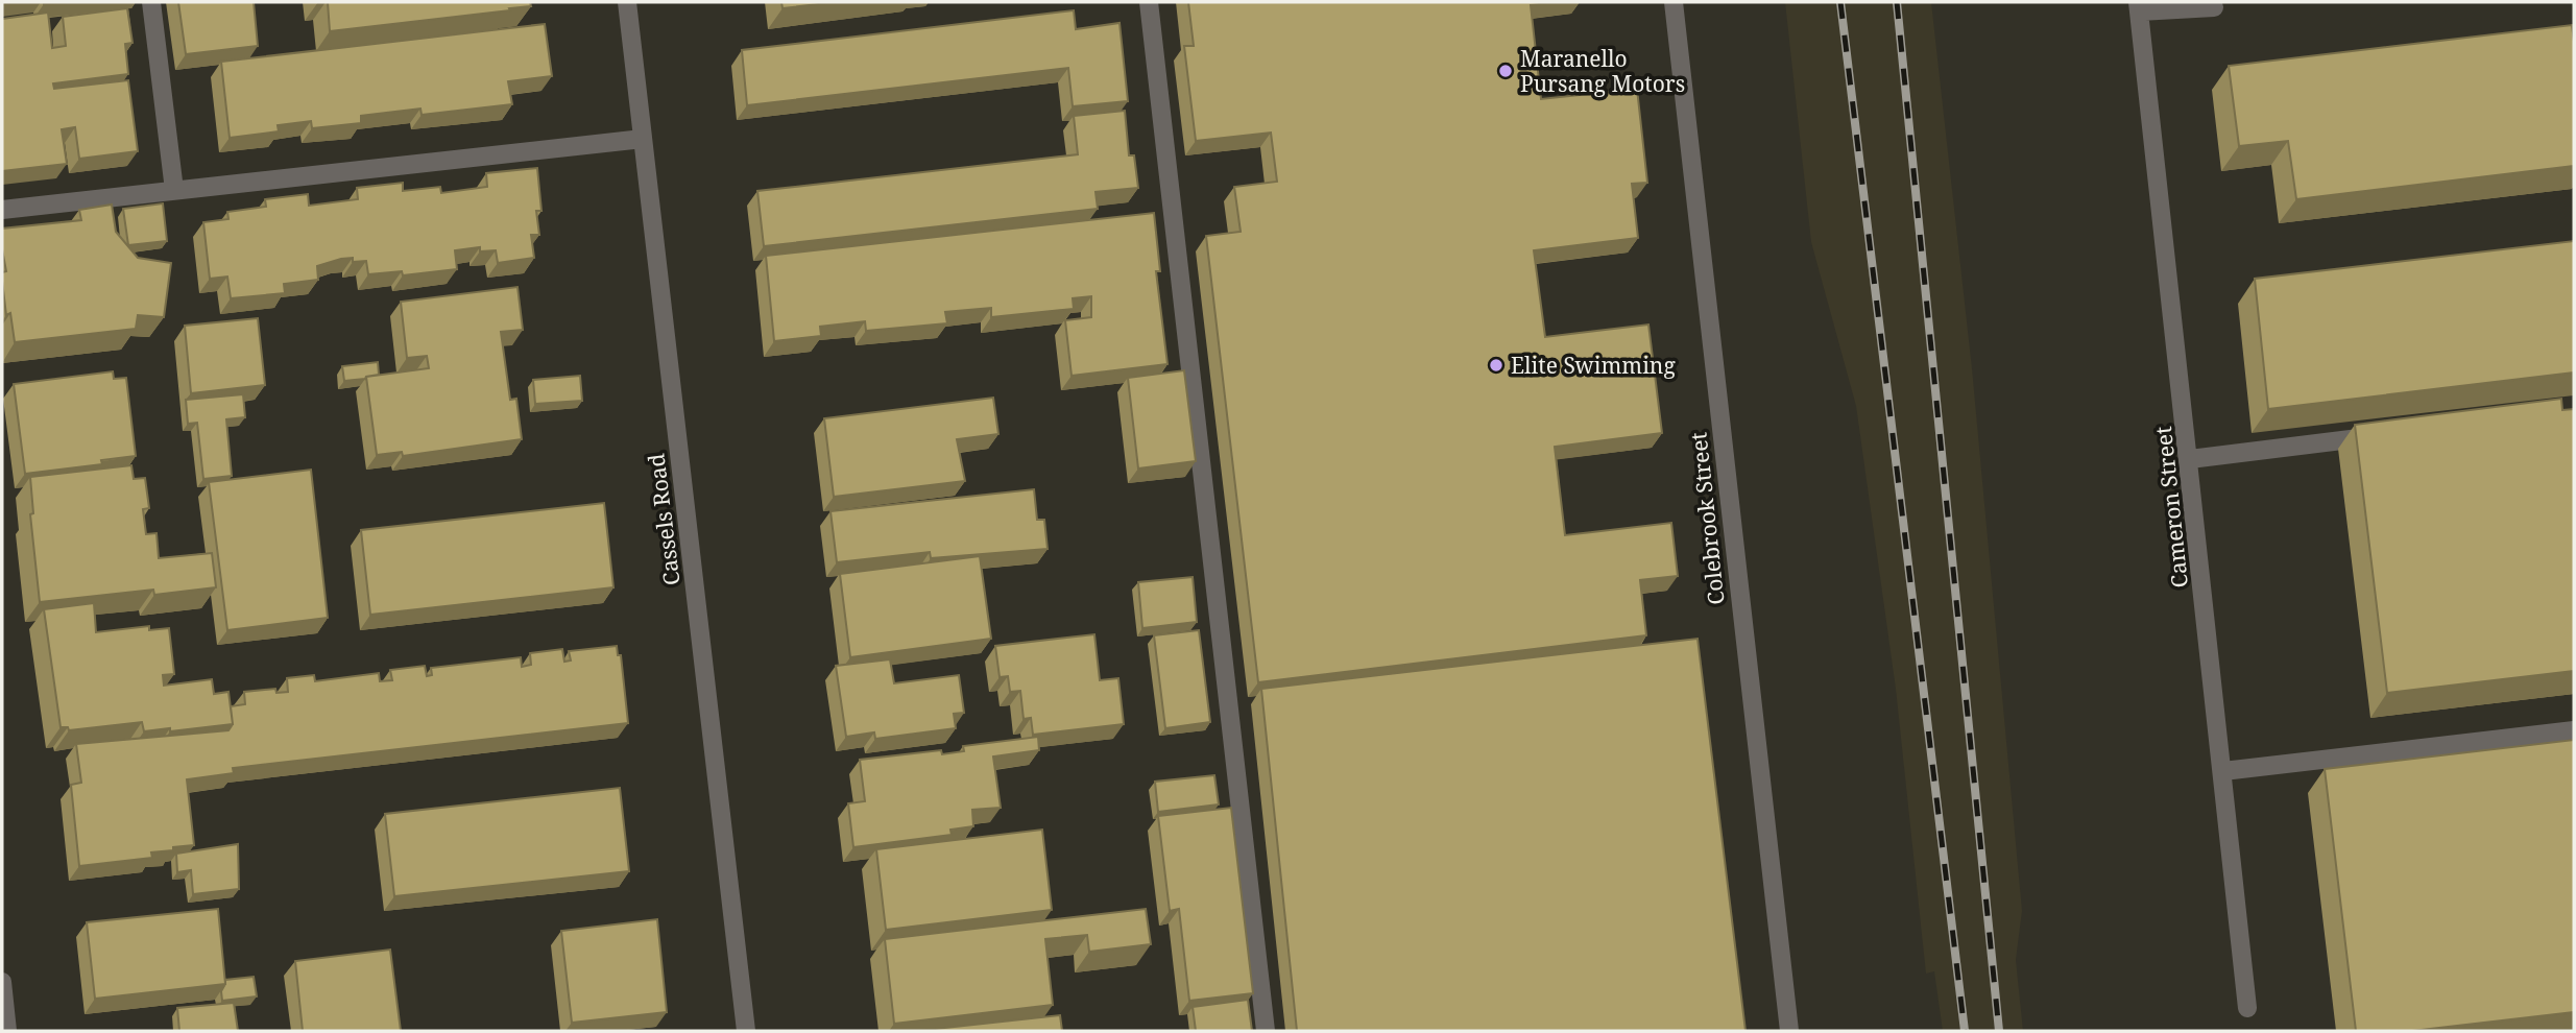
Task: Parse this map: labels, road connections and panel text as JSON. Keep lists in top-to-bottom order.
{
  "streets": {
    "street": ["Cameron Street", "Colebrook Street", "Cassels Road"]
  },
  "places": ["Maranello Pursang Motors", "Elite Swimming"]
}
